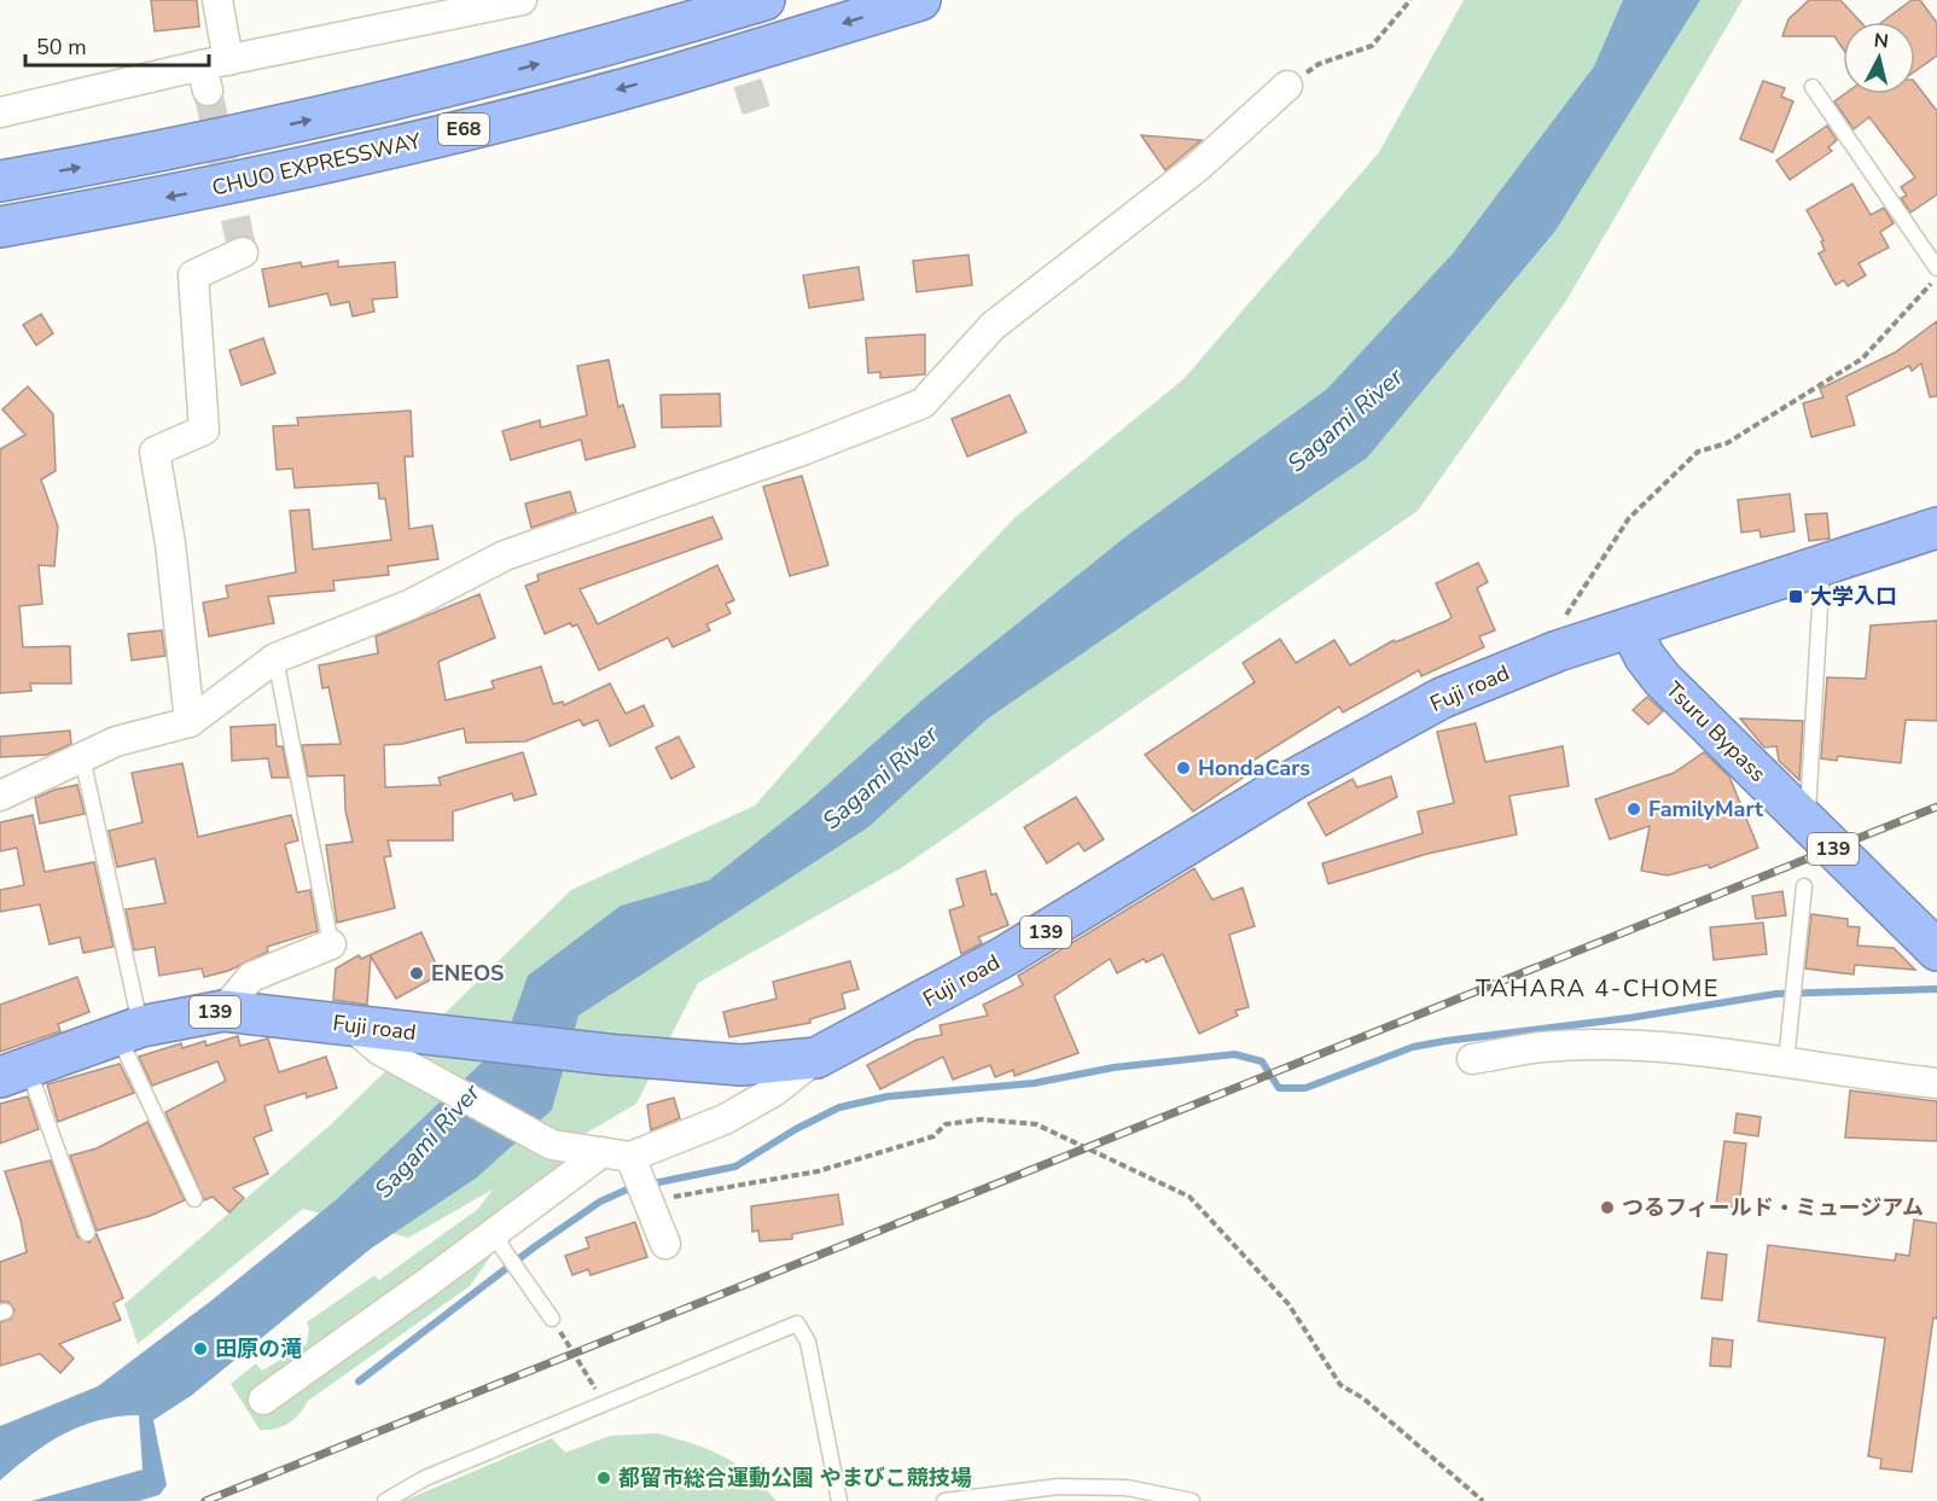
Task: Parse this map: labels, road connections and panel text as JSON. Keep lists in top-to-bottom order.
{
  "streets": {
    "highway": [
      "E68",
      "CHUO EXPRESSWAY",
      "Fuji road",
      "Tsuru Bypass",
      "139"
    ]
  },
  "crossings": [
    ["Fuji road", "Tsuru Bypass"]
  ],
  "districts": ["TAHARA 4-CHOME"],
  "water": ["Sagami River"],
  "places": {
    "transit": ["大学入口"],
    "other": [
      "HondaCars",
      "FamilyMart",
      "ENEOS",
      "つるフィールド・ミュージアム",
      "田原の滝",
      "都留市総合運動公園 やまびこ競技場"
    ]
  },
  "scale_bar": "50 m",
  "north": "top"
}
